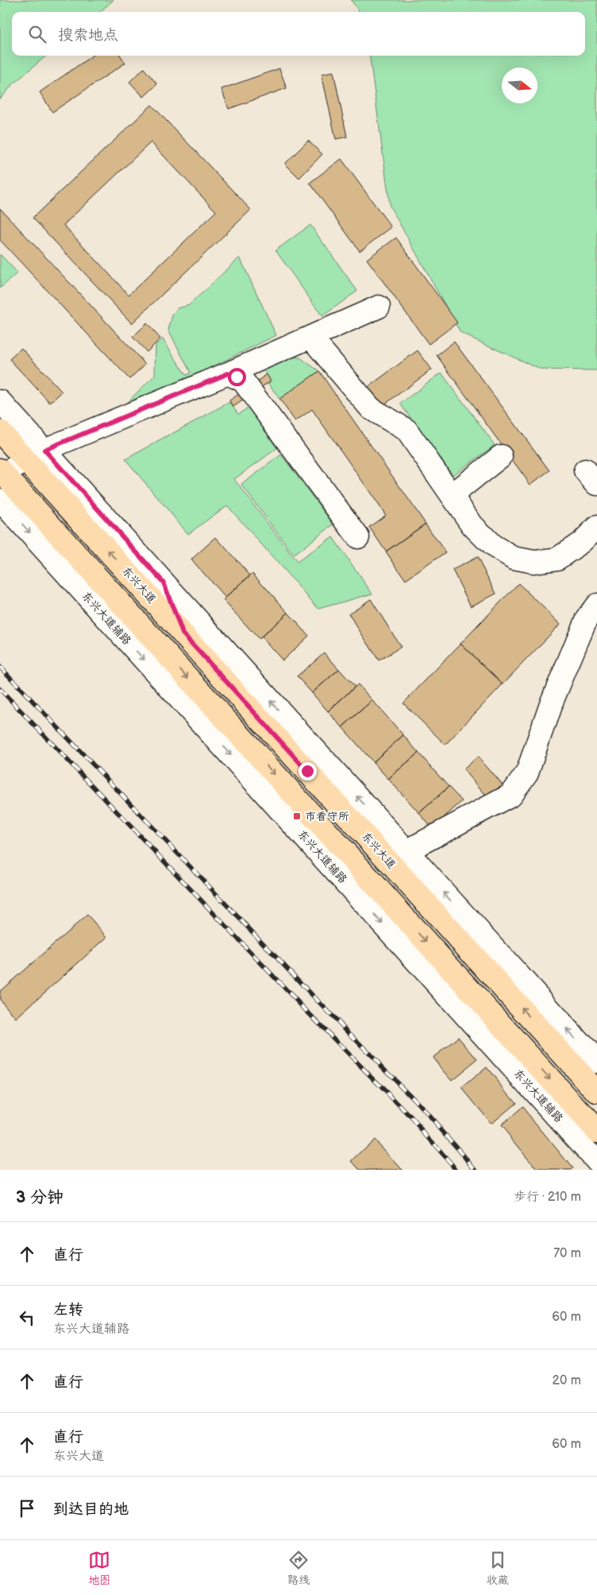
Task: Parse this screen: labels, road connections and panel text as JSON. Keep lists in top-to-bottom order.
{
  "streets": {
    "main road": ["东兴大道"],
    "street": ["东兴大道辅路"]
  },
  "places": {
    "transit": ["巿看守所"]
  },
  "north": "right",
  "page": {
    "search": "搜索地点",
    "heading": ["3 分钟", "步行 · 210 m"],
    "list": [
      ["直行", "70 m"],
      ["左转", "东兴大道辅路", "60 m"],
      ["直行", "20 m"],
      ["直行", "东兴大道", "60 m"],
      "到达目的地"
    ],
    "nav": ["地图", "路线", "收藏"]
  }
}
